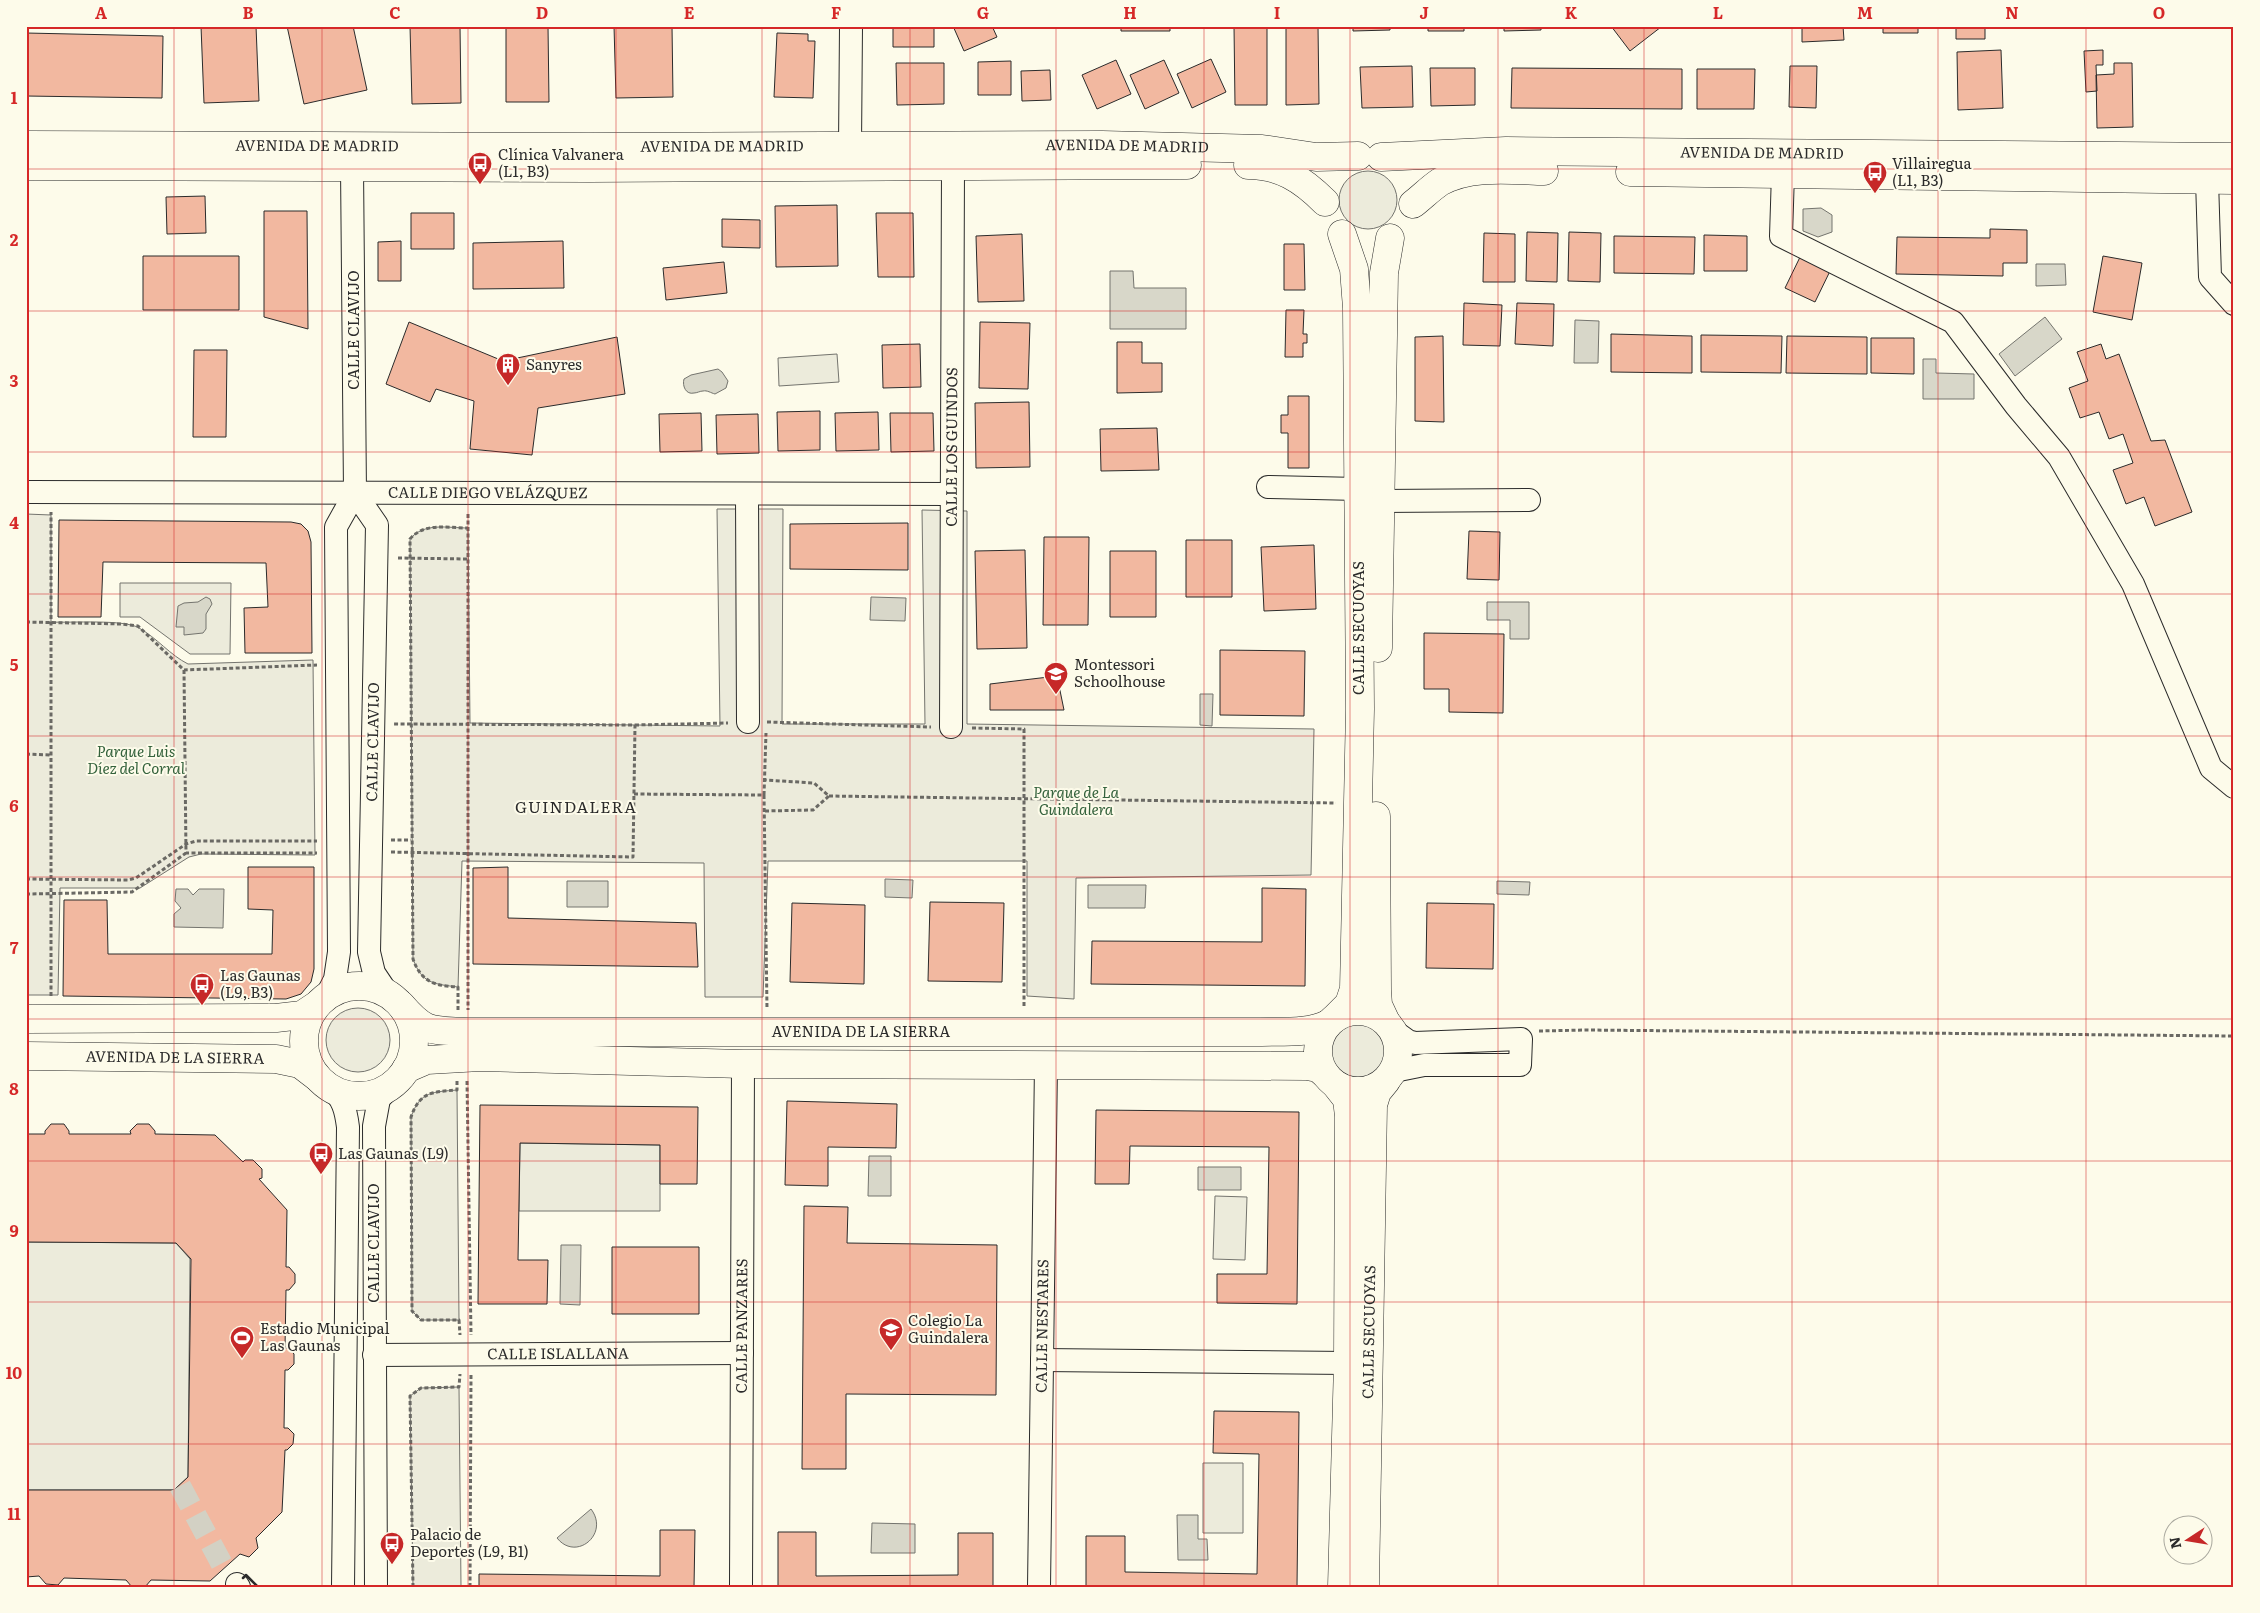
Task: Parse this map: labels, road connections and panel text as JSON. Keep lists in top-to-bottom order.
{
  "streets": {
    "main road": ["AVENIDA DE MADRID", "CALLE SECUOYAS", "AVENIDA DE LA SIERRA"],
    "street": [
      "CALLE CLAVIJO",
      "CALLE LOS GUINDOS",
      "CALLE DIEGO VELÁZQUEZ",
      "CALLE PANZARES",
      "CALLE NESTARES",
      "CALLE ISLALLANA"
    ]
  },
  "crossings": [
    ["AVENIDA DE MADRID", "CALLE CLAVIJO"],
    ["AVENIDA DE MADRID", "CALLE LOS GUINDOS"],
    ["AVENIDA DE MADRID", "CALLE SECUOYAS"],
    ["CALLE CLAVIJO", "CALLE DIEGO VELÁZQUEZ"],
    ["CALLE CLAVIJO", "AVENIDA DE LA SIERRA"],
    ["CALLE CLAVIJO", "CALLE ISLALLANA"],
    ["CALLE LOS GUINDOS", "CALLE DIEGO VELÁZQUEZ"],
    ["CALLE SECUOYAS", "AVENIDA DE LA SIERRA"],
    ["AVENIDA DE LA SIERRA", "CALLE PANZARES"],
    ["AVENIDA DE LA SIERRA", "CALLE NESTARES"],
    ["CALLE PANZARES", "CALLE ISLALLANA"]
  ],
  "districts": ["GUINDALERA"],
  "parks": ["Parque Luis Díez del Corral", "Parque de La Guindalera"],
  "places": {
    "bus stop": [
      "Clínica Valvanera (L1, B3)",
      "Villairegua (L1, B3)",
      "Las Gaunas (L9, B3)",
      "Las Gaunas (L9)",
      "Palacio de Deportes (L9, B1)"
    ],
    "building": ["Sanyres"],
    "school or university": ["Montessori Schoolhouse", "Colegio La Guindalera"],
    "sports": ["Estadio Municipal Las Gaunas"]
  },
  "north": "left",
  "grid": {
    "columns": [
      "A",
      "B",
      "C",
      "D",
      "E",
      "F",
      "G",
      "H",
      "I",
      "J",
      "K",
      "L",
      "M",
      "N",
      "O"
    ],
    "rows": [
      "1",
      "2",
      "3",
      "4",
      "5",
      "6",
      "7",
      "8",
      "9",
      "10",
      "11"
    ]
  }
}
